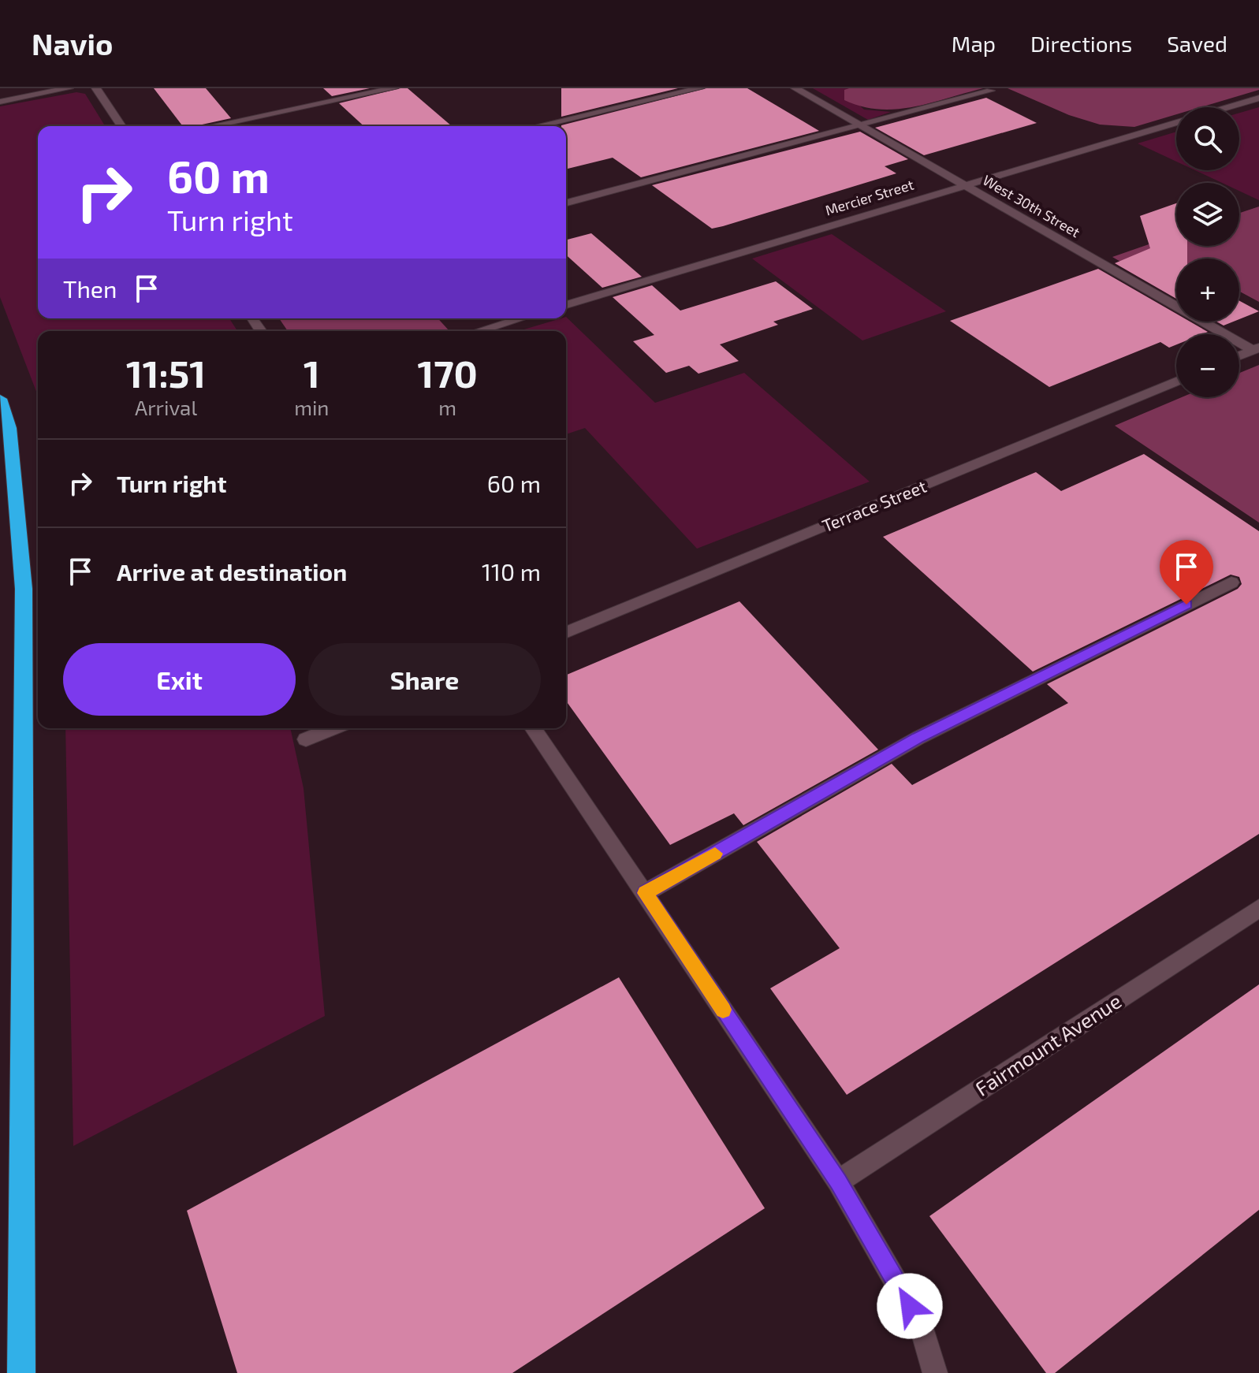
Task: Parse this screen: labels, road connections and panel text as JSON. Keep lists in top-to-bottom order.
{
  "streets": {
    "street": [
      "Mercier Street",
      "West 30th Street",
      "Terrace Street",
      "Fairmount Avenue"
    ]
  },
  "crossings": [
    ["Mercier Street", "West 30th Street"]
  ],
  "page": {
    "header": "Navio",
    "nav": ["Map", "Directions", "Saved"],
    "map_buttons": ["+", "−"],
    "turn": ["60 m", "Turn right"],
    "then": "Then",
    "eta": [
      "11:51",
      "Arrival",
      "1",
      "min",
      "170",
      "m"
    ],
    "list": [
      {
        "name": "Turn right",
        "value": "60 m"
      },
      {
        "name": "Arrive at destination",
        "value": "110 m"
      }
    ],
    "buttons": ["Exit", "Share"]
  }
}
